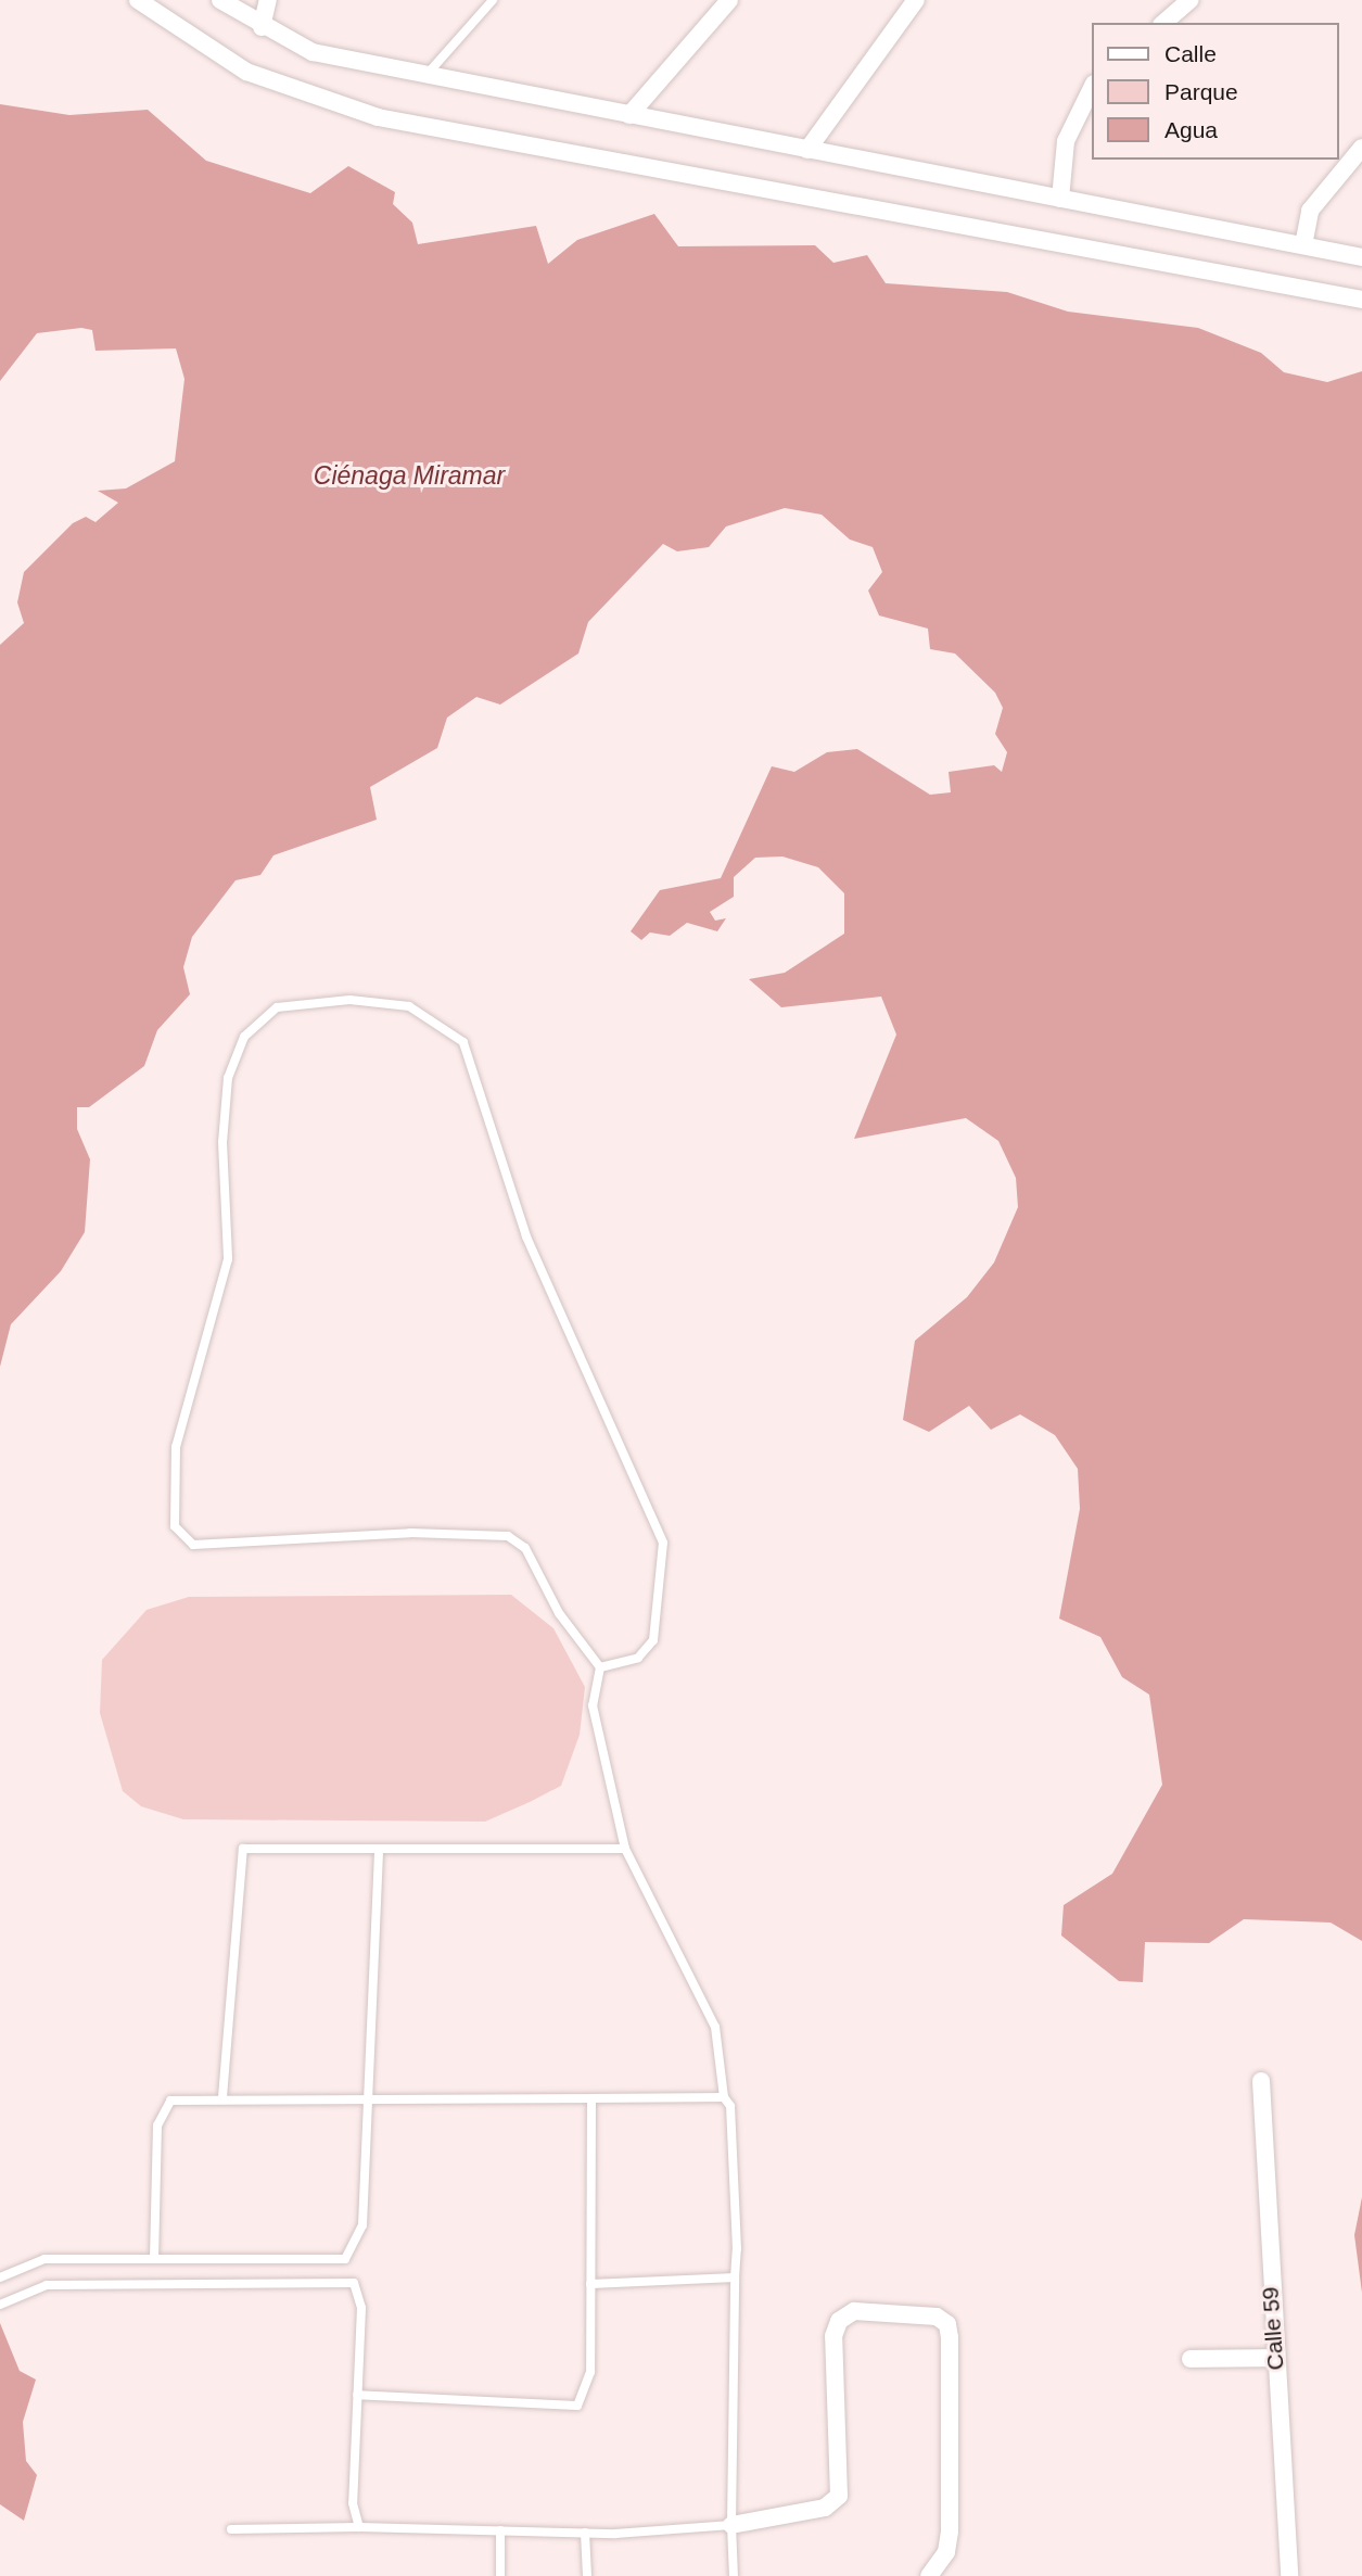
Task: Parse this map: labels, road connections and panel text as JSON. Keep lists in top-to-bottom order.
{
  "streets": {
    "street": ["Calle 59"]
  },
  "water": ["Ciénaga Miramar"],
  "legend": ["Calle", "Parque", "Agua"]
}
